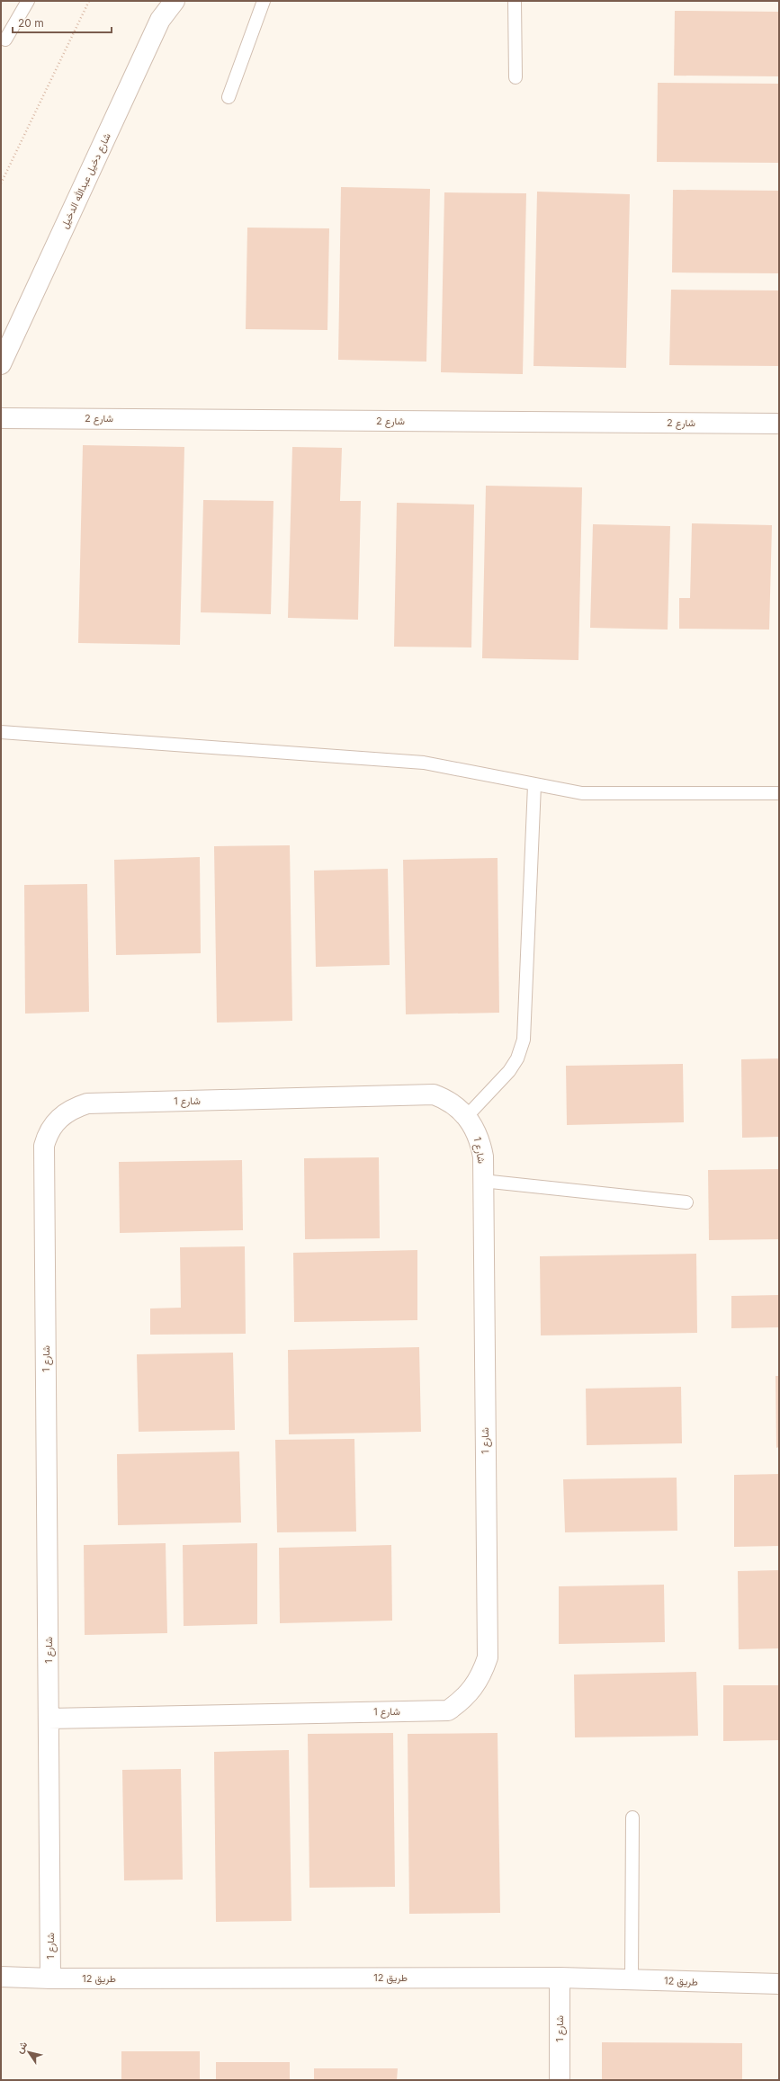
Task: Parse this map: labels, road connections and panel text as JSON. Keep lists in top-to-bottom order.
{
  "streets": {
    "street": [
      "شارع دخيل عبدالله الدخيل",
      "شارع 2",
      "شارع 1",
      "طريق 12"
    ]
  },
  "crossings": [
    ["شارع 1", "طريق 12"]
  ],
  "scale_bar": "20 m",
  "north": "top left"
}
